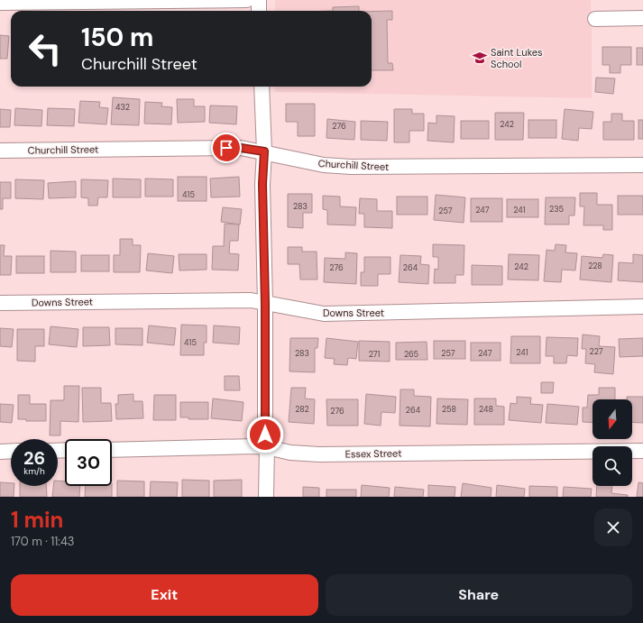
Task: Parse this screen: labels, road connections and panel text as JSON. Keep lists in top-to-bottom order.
{
  "streets": {
    "street": ["Churchill Street", "Downs Street", "Essex Street"]
  },
  "places": {
    "school or university": ["Saint Lukes School"]
  },
  "house_numbers": [
    "432",
    "242",
    "276",
    "415",
    "283",
    "235",
    "247",
    "241",
    "257",
    "228",
    "242",
    "276",
    "264",
    "415",
    "227",
    "241",
    "283",
    "257",
    "247",
    "271",
    "265",
    "282",
    "258",
    "248",
    "264",
    "276"
  ],
  "north": "bottom",
  "page": {
    "turn": ["150 m", "Churchill Street"],
    "speed": "26 km/h",
    "limit": "30",
    "heading": ["1 min", "170 m · 11:43"],
    "buttons": ["Exit", "Share"]
  }
}
